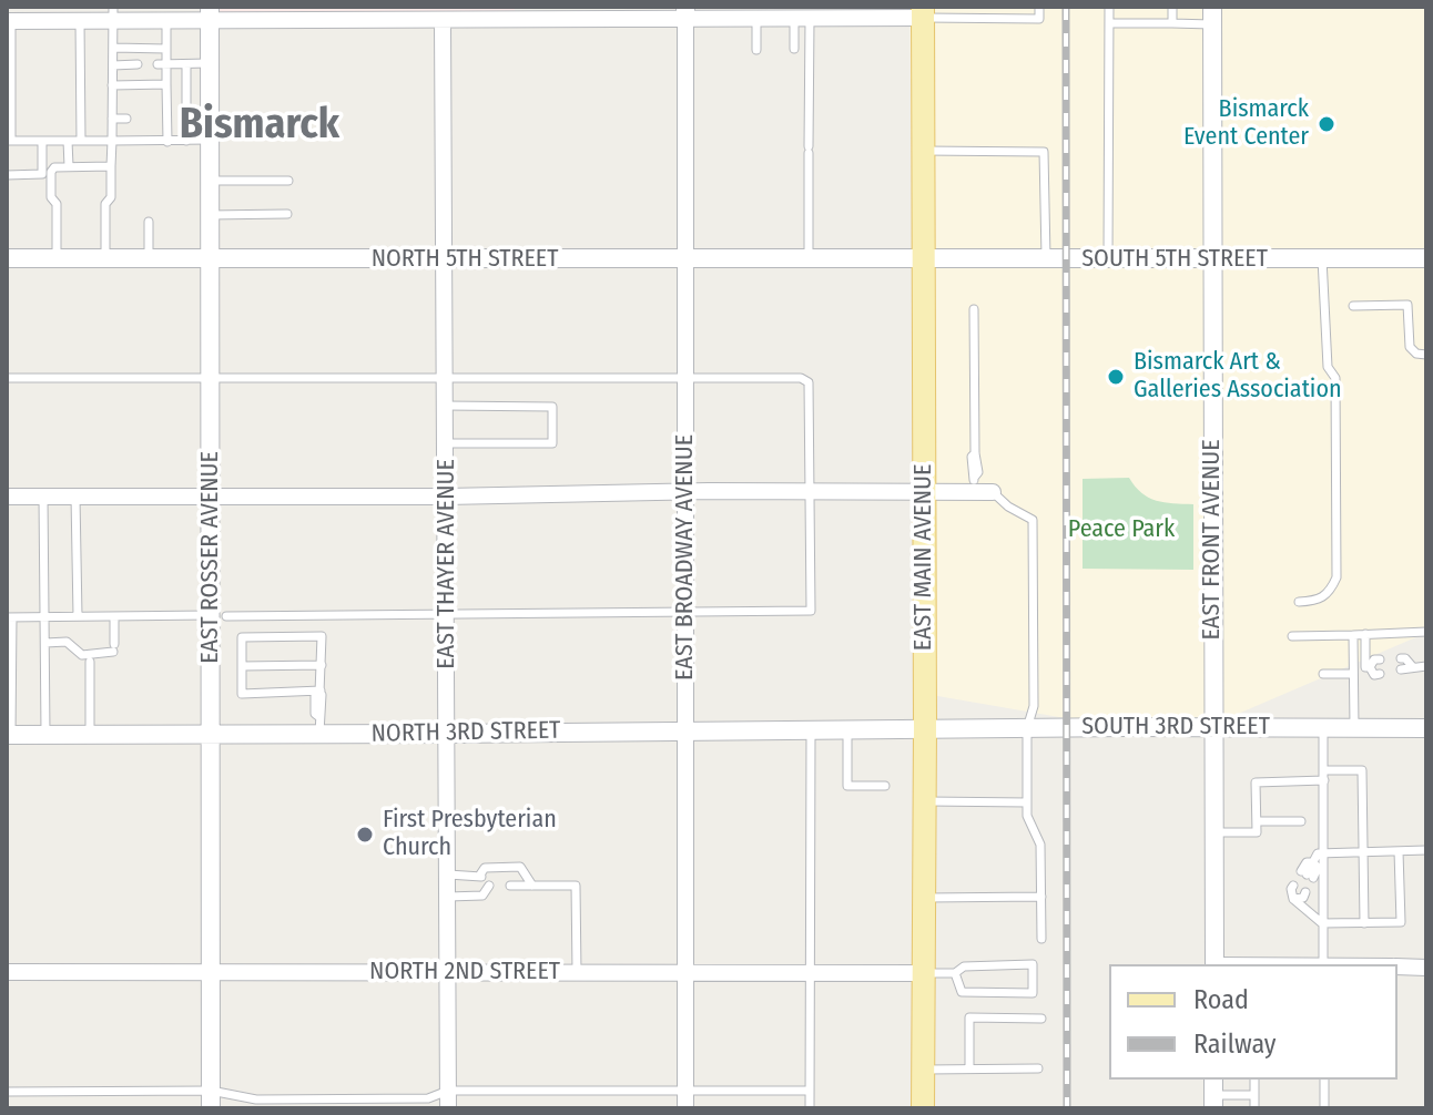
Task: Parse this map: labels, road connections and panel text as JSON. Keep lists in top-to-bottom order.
{
  "streets": {
    "main road": ["EAST MAIN AVENUE"],
    "street": [
      "NORTH 5TH STREET",
      "SOUTH 5TH STREET",
      "EAST FRONT AVENUE",
      "EAST ROSSER AVENUE",
      "EAST BROADWAY AVENUE",
      "EAST THAYER AVENUE",
      "SOUTH 3RD STREET",
      "NORTH 3RD STREET",
      "NORTH 2ND STREET"
    ]
  },
  "crossings": [
    ["NORTH 5TH STREET", "SOUTH 5TH STREET"],
    ["NORTH 5TH STREET", "EAST ROSSER AVENUE"],
    ["NORTH 5TH STREET", "EAST BROADWAY AVENUE"],
    ["NORTH 5TH STREET", "EAST MAIN AVENUE"],
    ["NORTH 5TH STREET", "EAST THAYER AVENUE"],
    ["SOUTH 5TH STREET", "EAST FRONT AVENUE"],
    ["SOUTH 5TH STREET", "EAST MAIN AVENUE"],
    ["EAST FRONT AVENUE", "SOUTH 3RD STREET"],
    ["EAST ROSSER AVENUE", "NORTH 3RD STREET"],
    ["EAST ROSSER AVENUE", "NORTH 2ND STREET"],
    ["EAST BROADWAY AVENUE", "NORTH 3RD STREET"],
    ["EAST BROADWAY AVENUE", "NORTH 2ND STREET"],
    ["EAST MAIN AVENUE", "SOUTH 3RD STREET"],
    ["EAST MAIN AVENUE", "NORTH 3RD STREET"],
    ["EAST MAIN AVENUE", "NORTH 2ND STREET"],
    ["EAST THAYER AVENUE", "NORTH 3RD STREET"],
    ["EAST THAYER AVENUE", "NORTH 2ND STREET"],
    ["SOUTH 3RD STREET", "NORTH 3RD STREET"]
  ],
  "districts": ["Bismarck"],
  "parks": ["Peace Park"],
  "places": ["Bismarck Event Center", "Bismarck Art & Galleries Association", "First Presbyterian Church"],
  "legend": ["Road", "Railway"]
}
